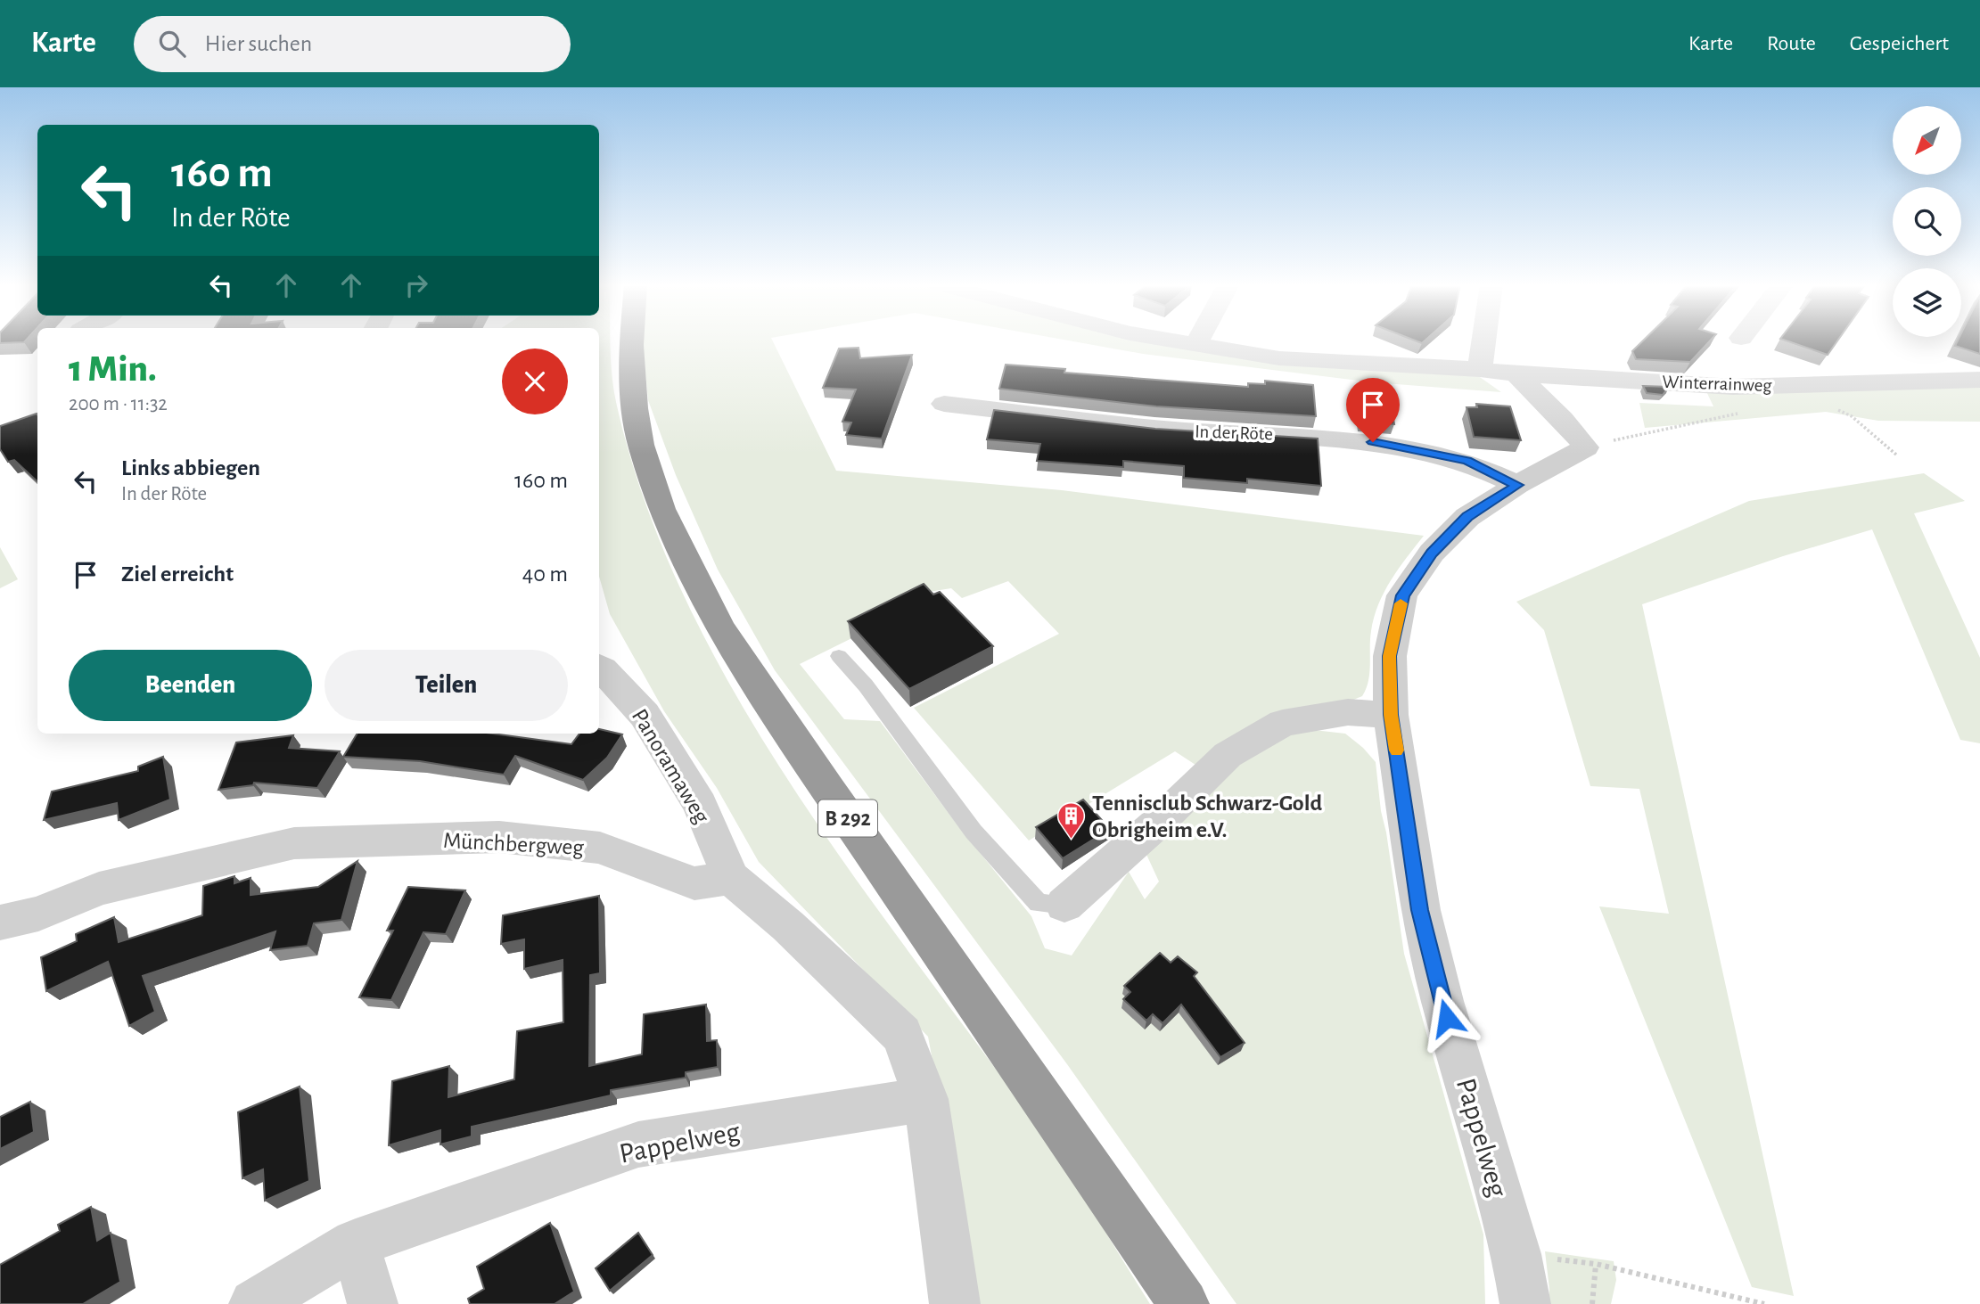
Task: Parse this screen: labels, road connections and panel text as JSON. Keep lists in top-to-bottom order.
{
  "streets": {
    "highway": ["B 292"],
    "street": [
      "Winterrainweg",
      "In der Röte",
      "Panoramaweg",
      "Münchbergweg",
      "Pappelweg"
    ]
  },
  "crossings": [
    ["In der Röte", "Pappelweg"],
    ["Panoramaweg", "Münchbergweg"]
  ],
  "places": {
    "building": ["Tennisclub Schwarz-Gold Obrigheim e.V."]
  },
  "north": "bottom left",
  "page": {
    "header": "Karte",
    "search": "Hier suchen",
    "nav": ["Karte", "Route", "Gespeichert"],
    "turn": ["160 m", "In der Röte"],
    "heading": ["1 Min.", "200 m · 11:32"],
    "list": [
      {
        "name": "Links abbiegen",
        "note": "In der Röte",
        "value": "160 m"
      },
      {
        "name": "Ziel erreicht",
        "value": "40 m"
      }
    ],
    "buttons": ["Beenden", "Teilen"]
  }
}
